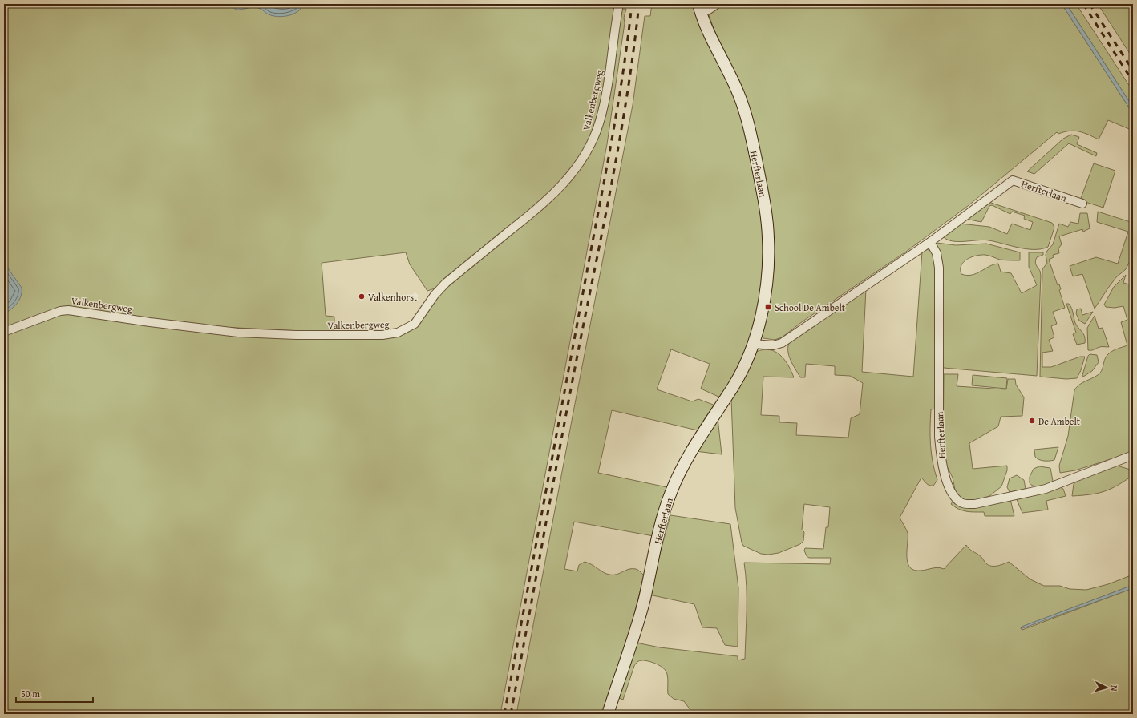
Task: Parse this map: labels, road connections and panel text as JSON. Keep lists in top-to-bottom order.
{
  "streets": {
    "street": ["Valkenbergweg", "Herfterlaan"]
  },
  "places": {
    "other": ["Valkenhorst", "De Ambelt"],
    "transit": ["School De Ambelt"]
  },
  "scale_bar": "50 m",
  "north": "right"
}
